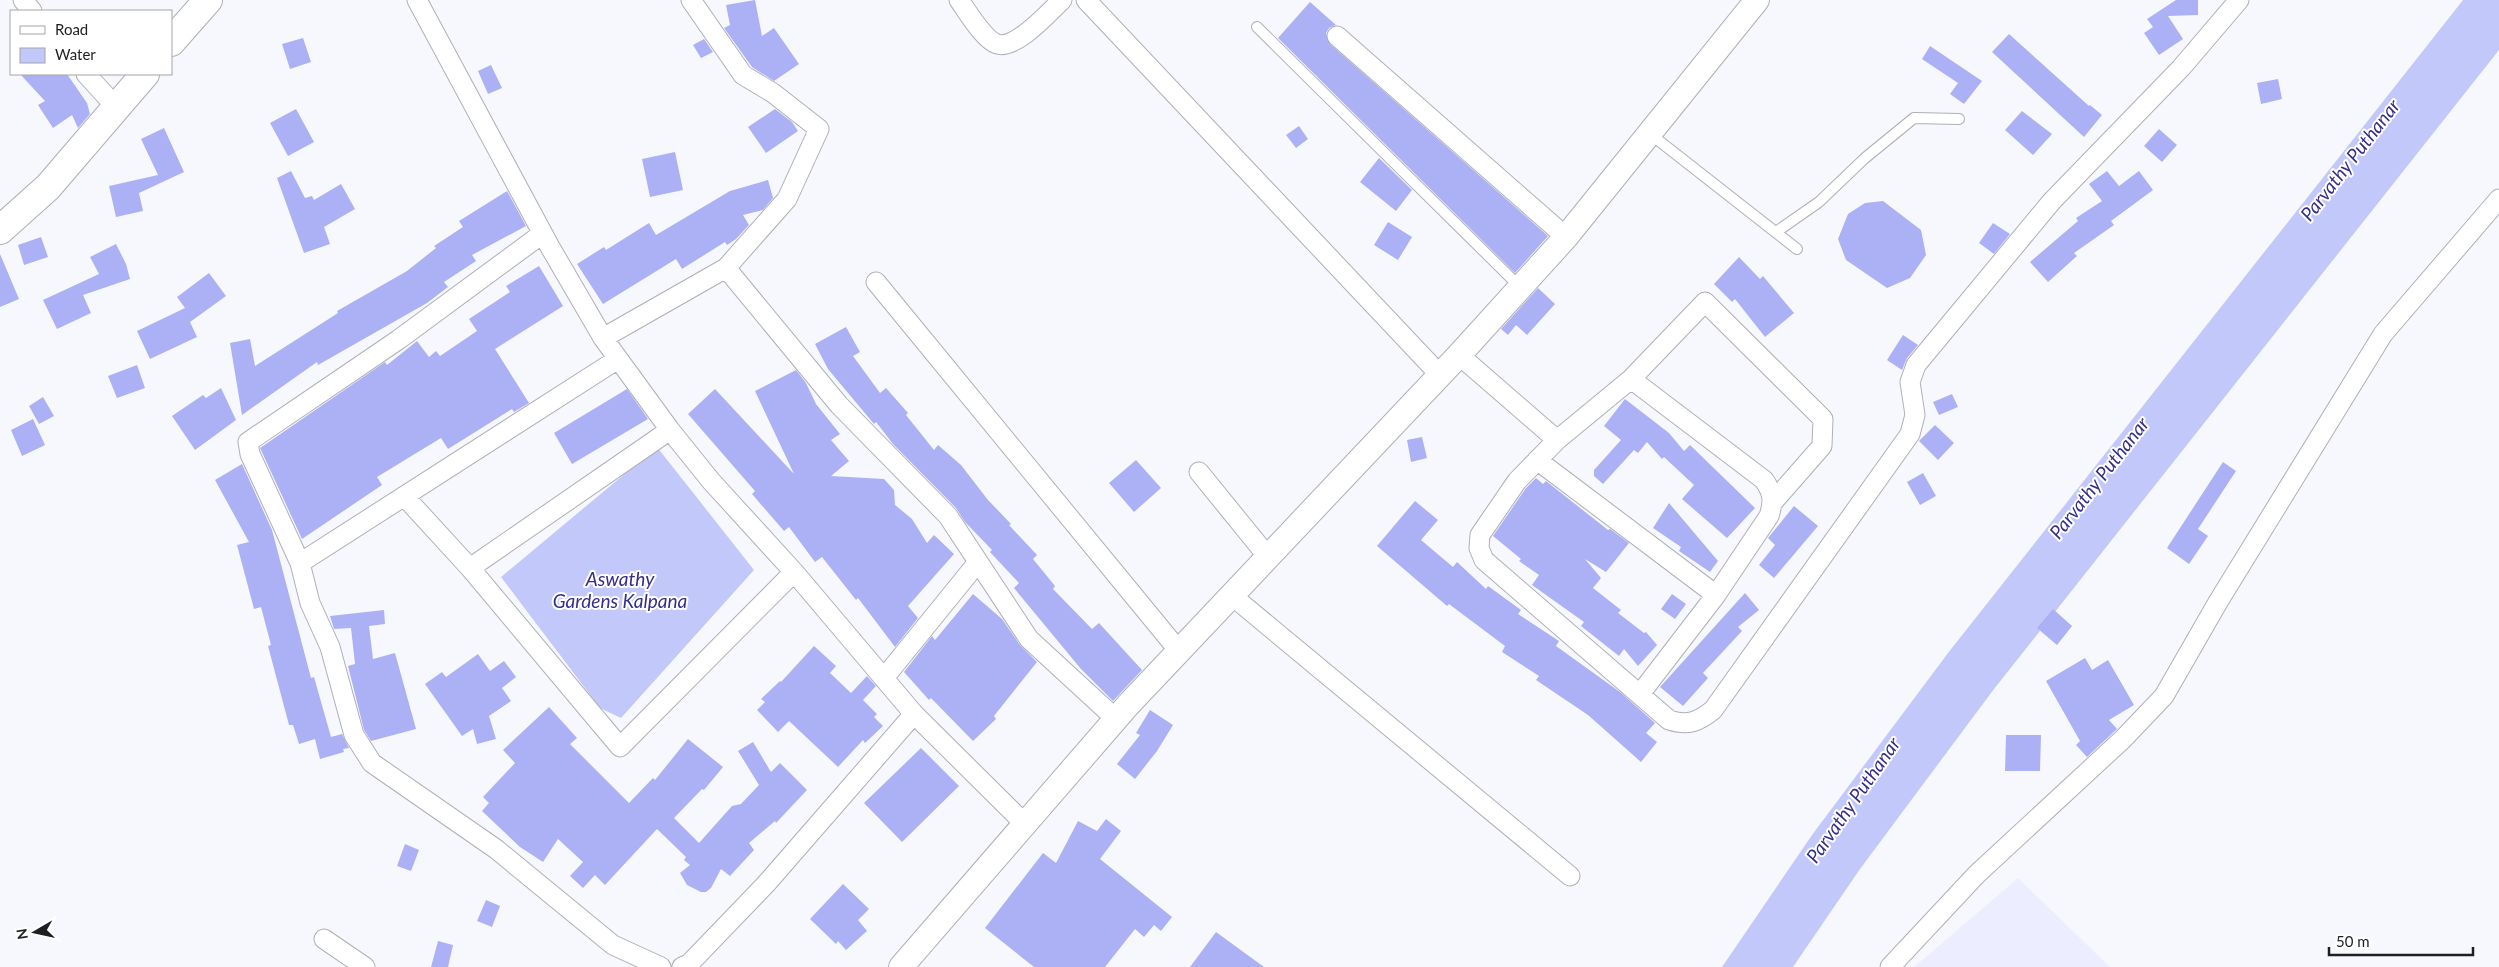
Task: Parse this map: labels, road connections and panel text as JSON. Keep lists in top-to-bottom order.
{
  "water": ["Parvathy Puthanar", "Aswathy Gardens Kalpana"],
  "legend": ["Road", "Water"],
  "scale_bar": "50 m",
  "north": "left"
}
